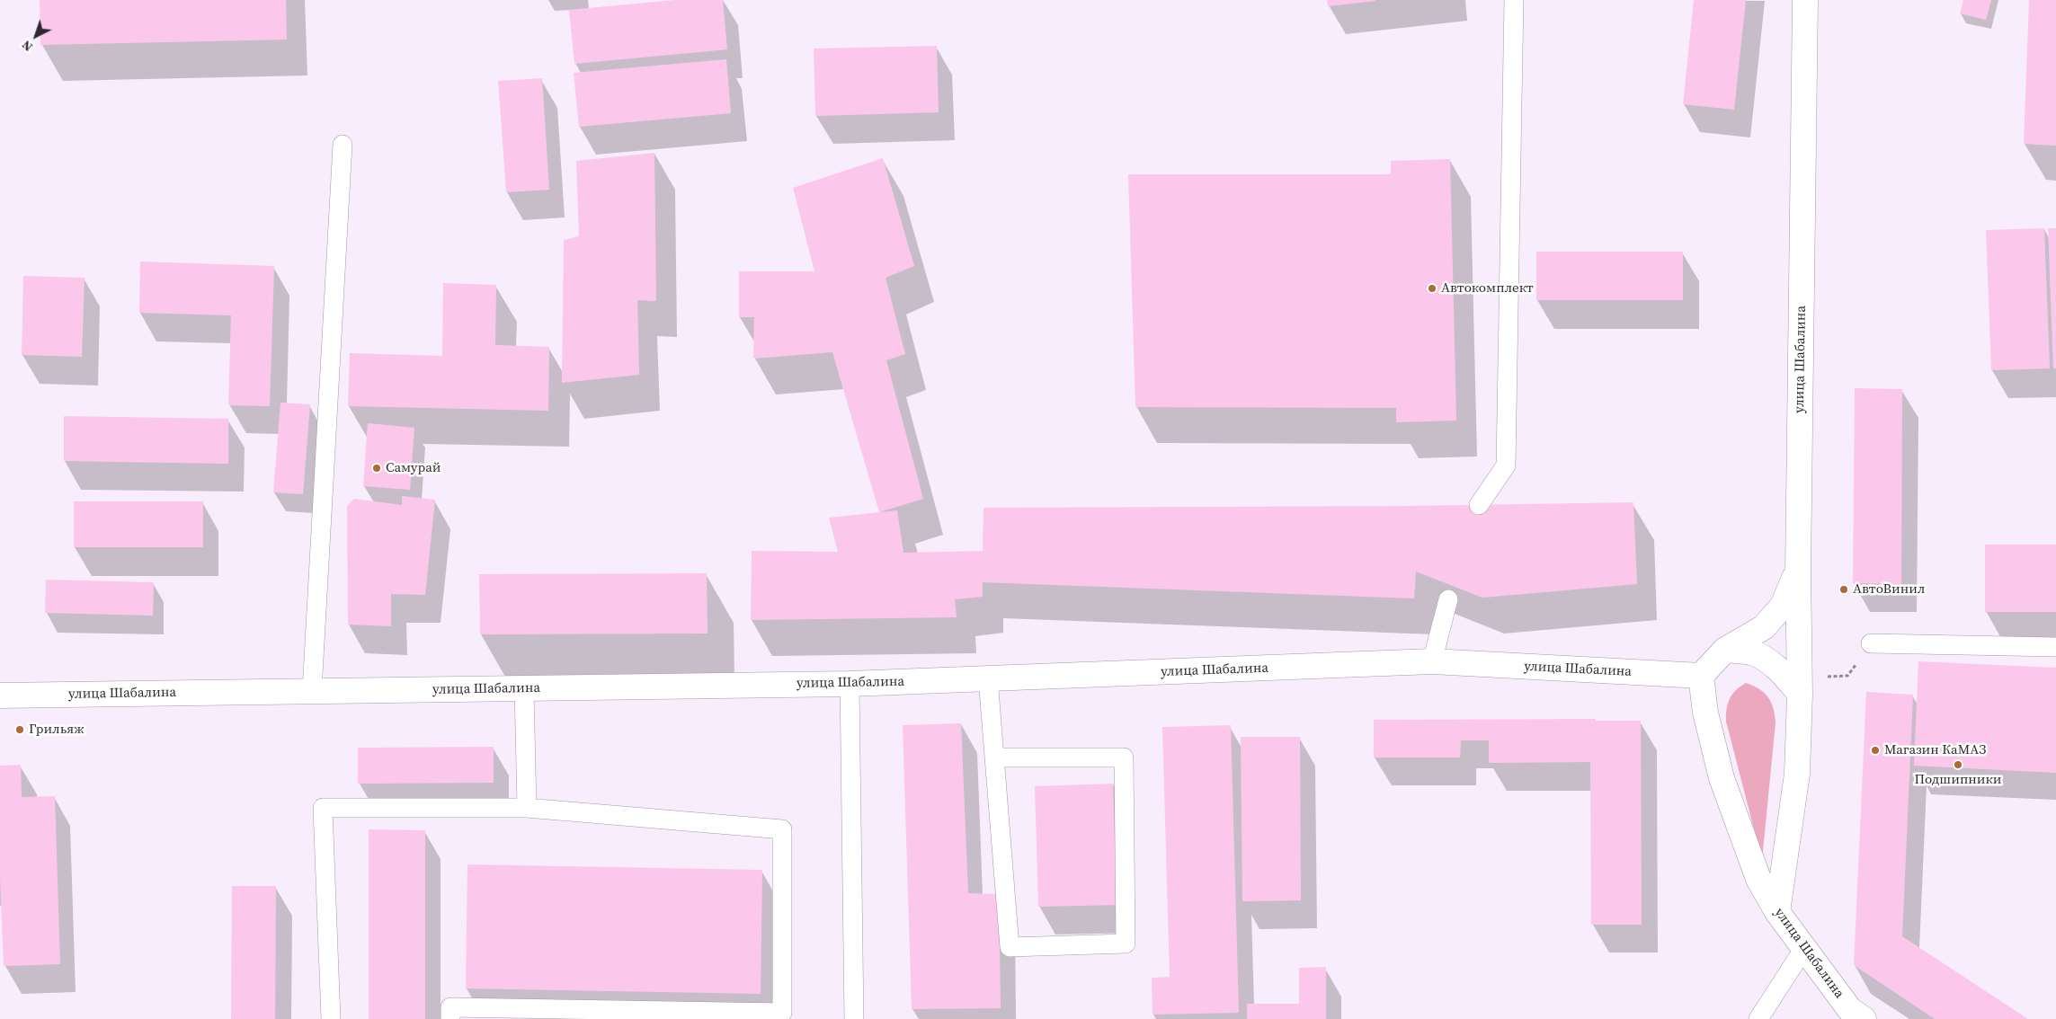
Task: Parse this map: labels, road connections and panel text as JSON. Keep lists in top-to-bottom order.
{
  "streets": {
    "main road": ["улица Шабалина"]
  },
  "places": [
    "Автокомплект",
    "Самурай",
    "АвтоВинил",
    "Грильяж",
    "Магазин КаМАЗ",
    "Подшипники"
  ],
  "north": "bottom left"
}
